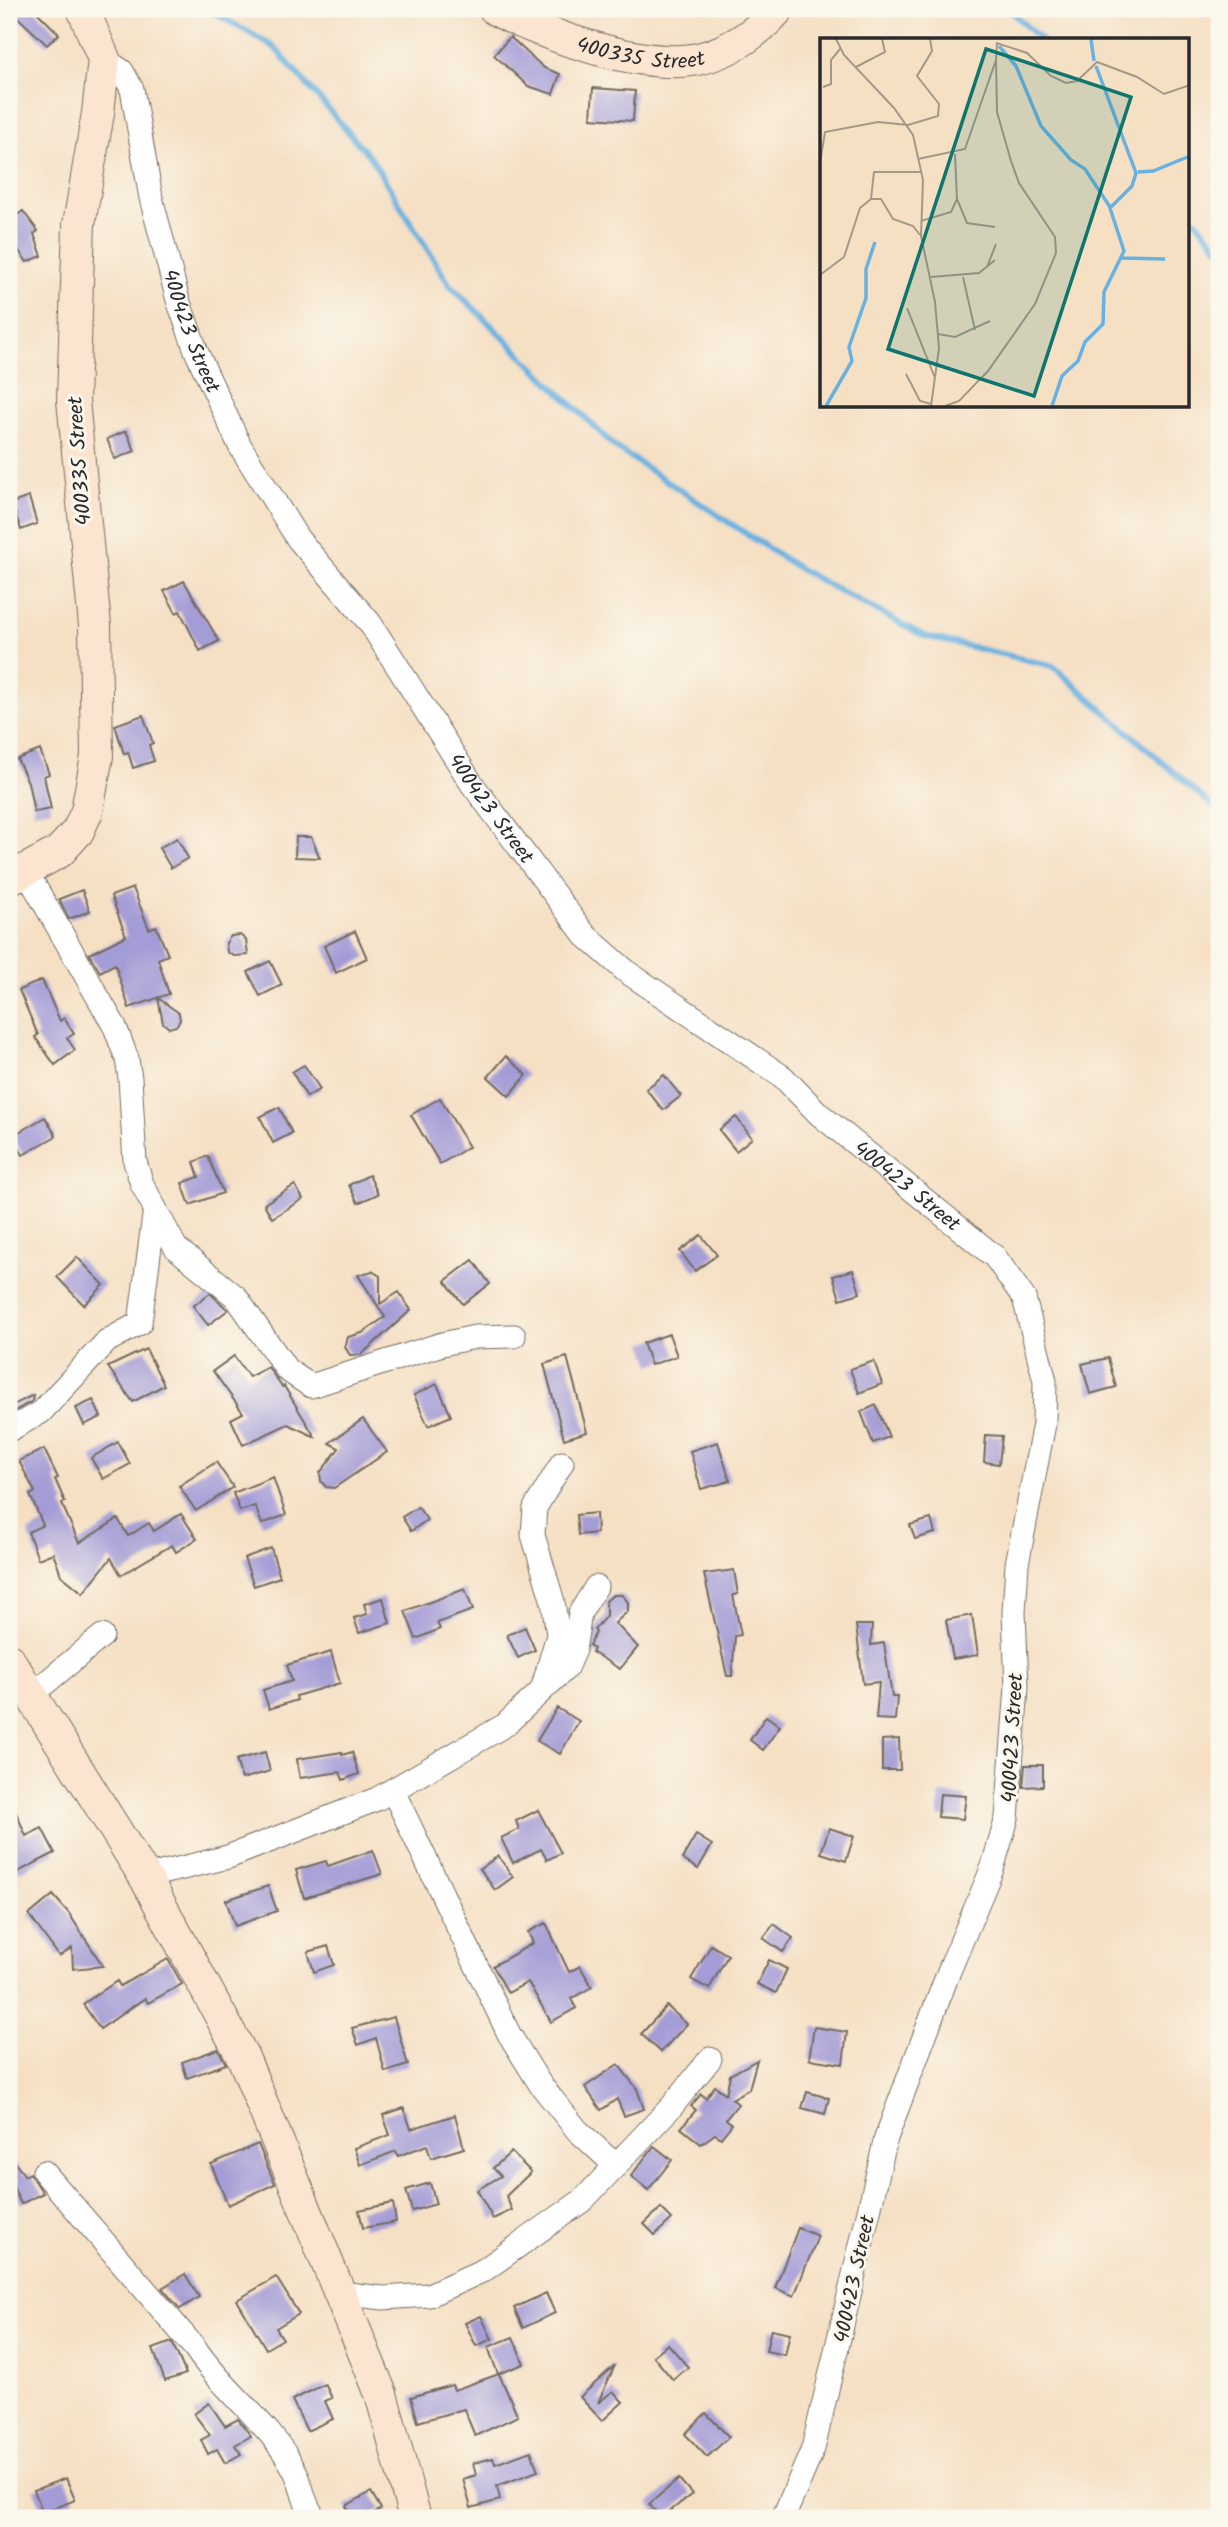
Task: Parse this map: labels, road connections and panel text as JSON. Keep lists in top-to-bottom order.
{
  "streets": {
    "street": ["400335 Street", "400423 Street"]
  },
  "crossings": [
    ["400335 Street", "400423 Street"]
  ]
}
